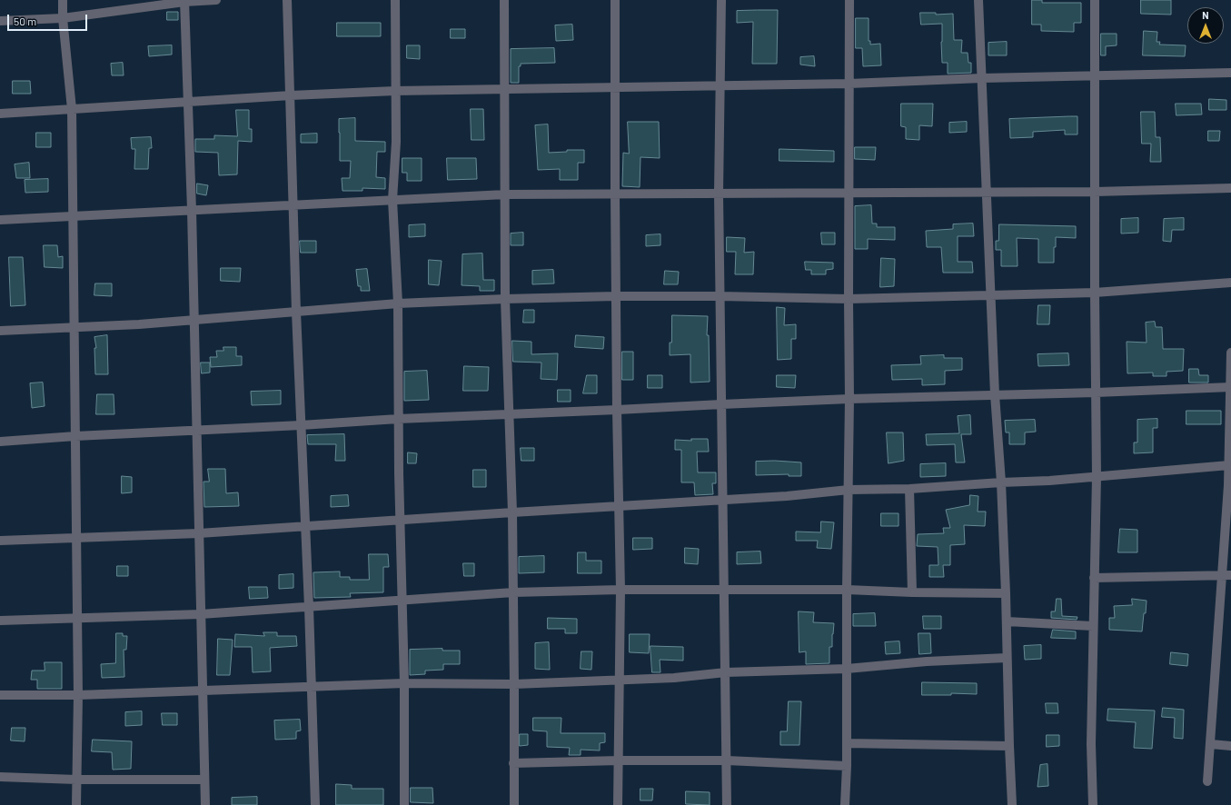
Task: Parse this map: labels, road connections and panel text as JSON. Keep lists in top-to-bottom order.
{
  "scale_bar": "50 m",
  "north": "top"
}
